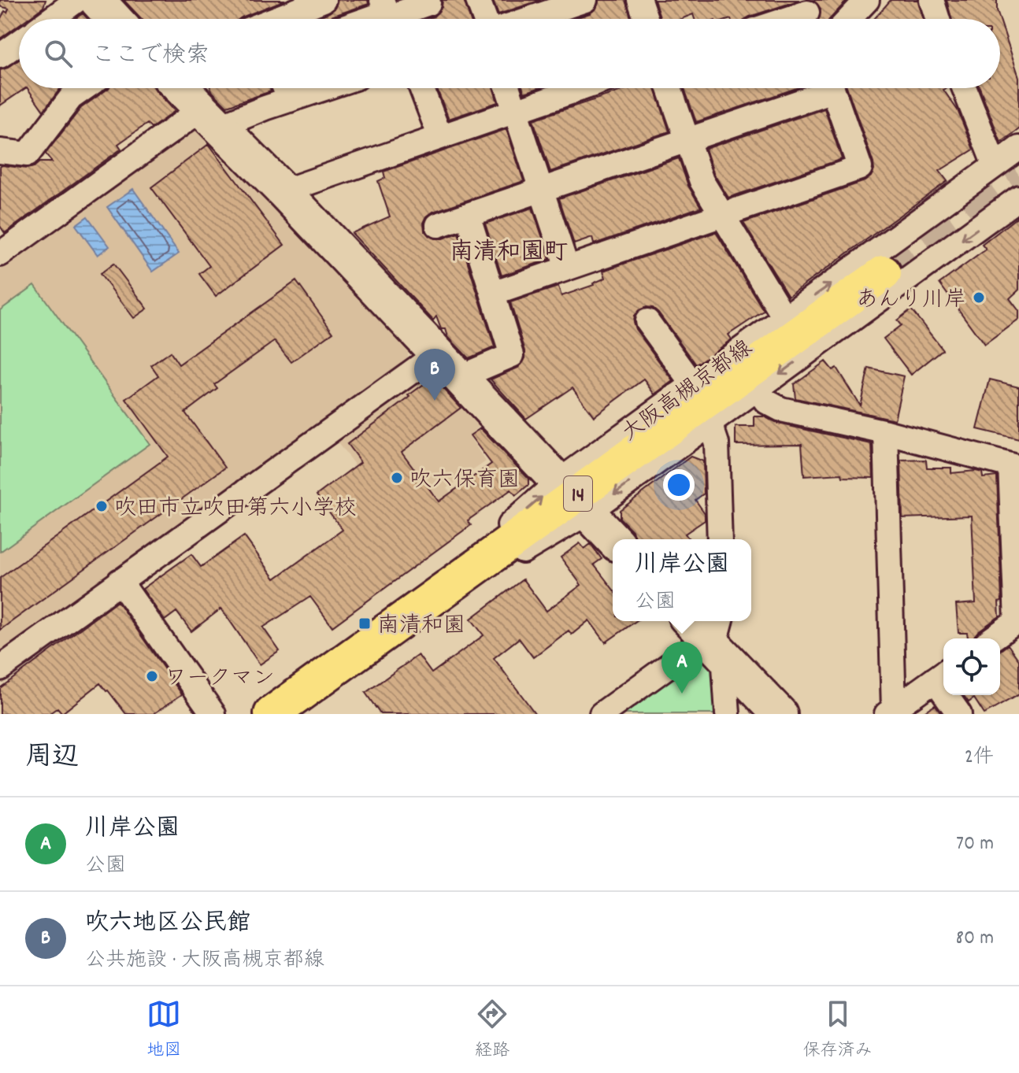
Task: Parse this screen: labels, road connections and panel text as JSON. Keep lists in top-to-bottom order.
{
  "streets": {
    "main road": ["大阪高槻京都線", "14"]
  },
  "districts": ["南清和園町"],
  "places": {
    "other": [
      "あんり川岸",
      "吹六保育園",
      "吹田市立吹田第六小学校",
      "ワークマン"
    ],
    "transit": ["南清和園"]
  },
  "page": {
    "search": "ここで検索",
    "pins": ["B", "A"],
    "popup": ["川岸公園", "公園"],
    "heading": ["周辺", "2件"],
    "list": [
      {
        "mark": "A",
        "name": "川岸公園",
        "note": "公園",
        "value": "70 m"
      },
      {
        "mark": "B",
        "name": "吹六地区公民館",
        "note": "公共施設 · 大阪高槻京都線",
        "value": "80 m"
      }
    ],
    "nav": ["地図", "経路", "保存済み"]
  }
}
